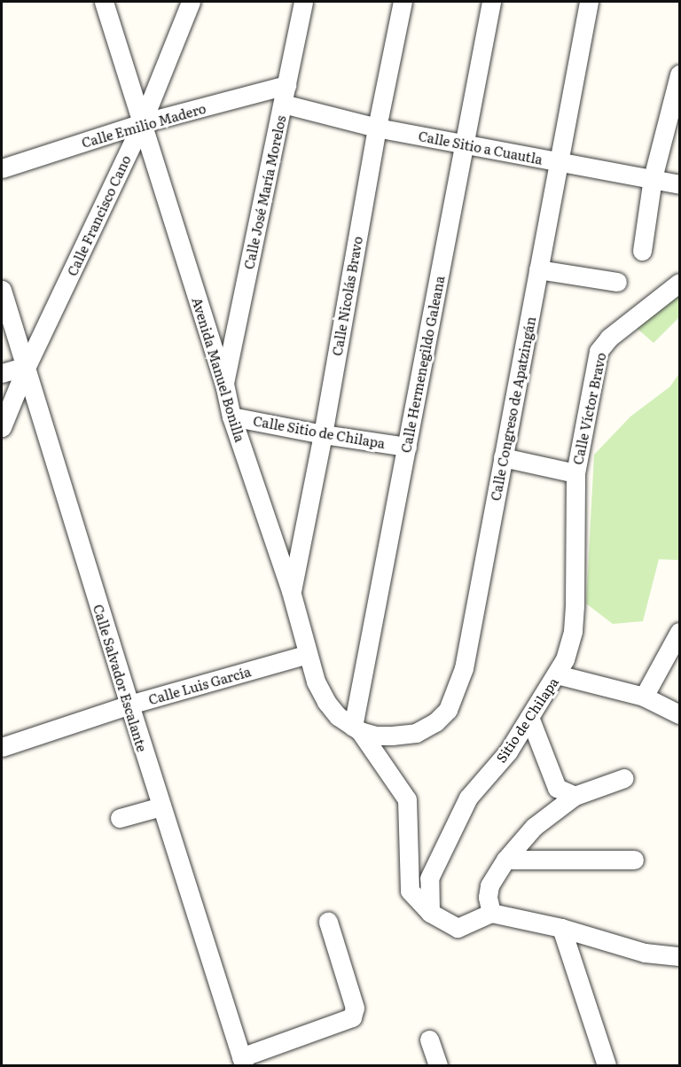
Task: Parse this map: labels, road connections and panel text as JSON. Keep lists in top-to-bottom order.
{
  "streets": {
    "street": [
      "Calle Emilio Madero",
      "Calle Sitio a Cuautla",
      "Calle José María Morelos",
      "Calle Francisco Cano",
      "Calle Nicolás Bravo",
      "Calle Hermenegildo Galeana",
      "Avenida Manuel Bonilla",
      "Calle Congreso de Apatzingán",
      "Calle Víctor Bravo",
      "Calle Sitio de Chilapa",
      "Calle Salvador Escalante",
      "Calle Luis García",
      "Sitio de Chilapa"
    ]
  },
  "crossings": [
    ["Calle Emilio Madero", "Calle José María Morelos"],
    ["Calle Emilio Madero", "Calle Francisco Cano"],
    ["Calle Emilio Madero", "Avenida Manuel Bonilla"],
    ["Calle Sitio a Cuautla", "Calle José María Morelos"],
    ["Calle Sitio a Cuautla", "Calle Nicolás Bravo"],
    ["Calle Sitio a Cuautla", "Calle Hermenegildo Galeana"],
    ["Calle Sitio a Cuautla", "Calle Congreso de Apatzingán"],
    ["Calle José María Morelos", "Avenida Manuel Bonilla"],
    ["Calle Francisco Cano", "Avenida Manuel Bonilla"],
    ["Calle Francisco Cano", "Calle Salvador Escalante"],
    ["Calle Nicolás Bravo", "Avenida Manuel Bonilla"],
    ["Calle Nicolás Bravo", "Calle Sitio de Chilapa"],
    ["Calle Hermenegildo Galeana", "Avenida Manuel Bonilla"],
    ["Calle Hermenegildo Galeana", "Calle Congreso de Apatzingán"],
    ["Calle Hermenegildo Galeana", "Calle Sitio de Chilapa"],
    ["Avenida Manuel Bonilla", "Calle Congreso de Apatzingán"],
    ["Avenida Manuel Bonilla", "Calle Sitio de Chilapa"],
    ["Avenida Manuel Bonilla", "Calle Luis García"],
    ["Avenida Manuel Bonilla", "Sitio de Chilapa"],
    ["Calle Víctor Bravo", "Sitio de Chilapa"],
    ["Calle Salvador Escalante", "Calle Luis García"]
  ]
}
